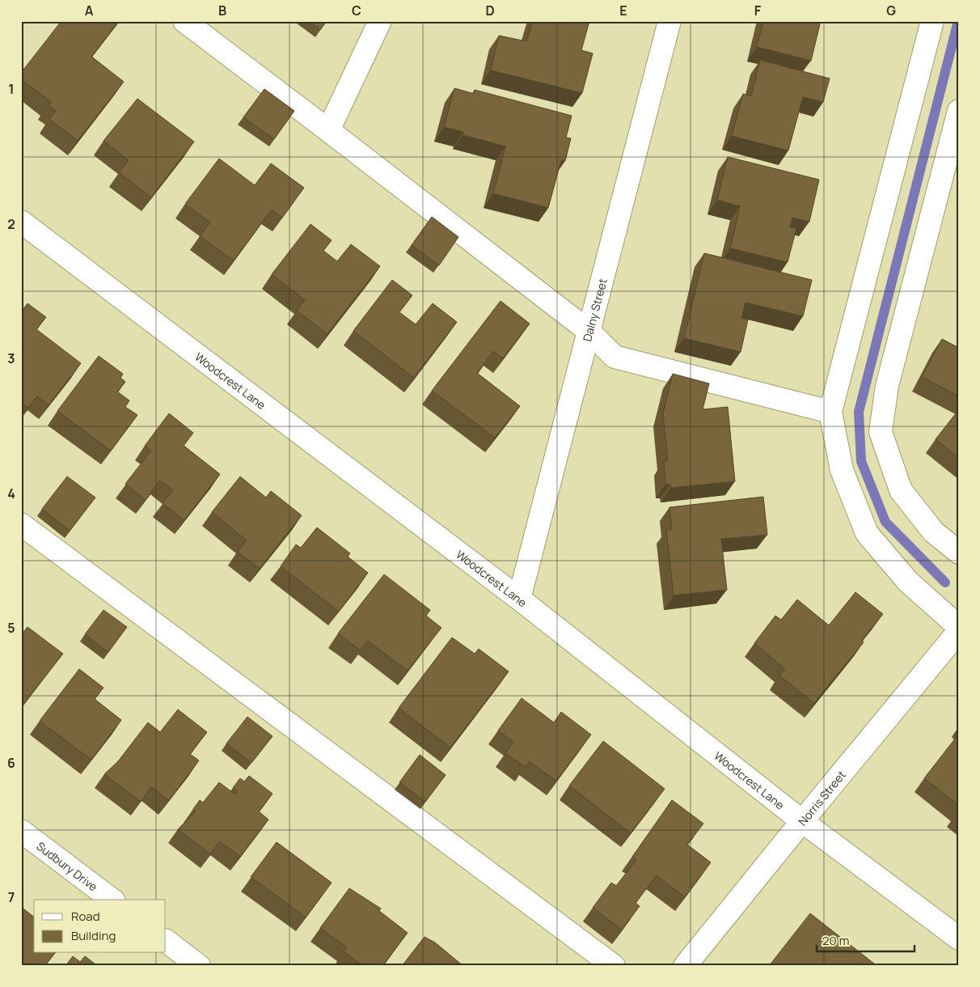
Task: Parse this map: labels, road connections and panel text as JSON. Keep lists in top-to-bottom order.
{
  "streets": {
    "street": [
      "Dalny Street",
      "Woodcrest Lane",
      "Norris Street",
      "Sudbury Drive"
    ]
  },
  "crossings": [
    ["Dalny Street", "Woodcrest Lane"],
    ["Woodcrest Lane", "Norris Street"]
  ],
  "legend": ["Road", "Building"],
  "scale_bar": "20 m",
  "grid": {
    "columns": [
      "A",
      "B",
      "C",
      "D",
      "E",
      "F",
      "G"
    ],
    "rows": [
      "1",
      "2",
      "3",
      "4",
      "5",
      "6",
      "7"
    ]
  }
}
